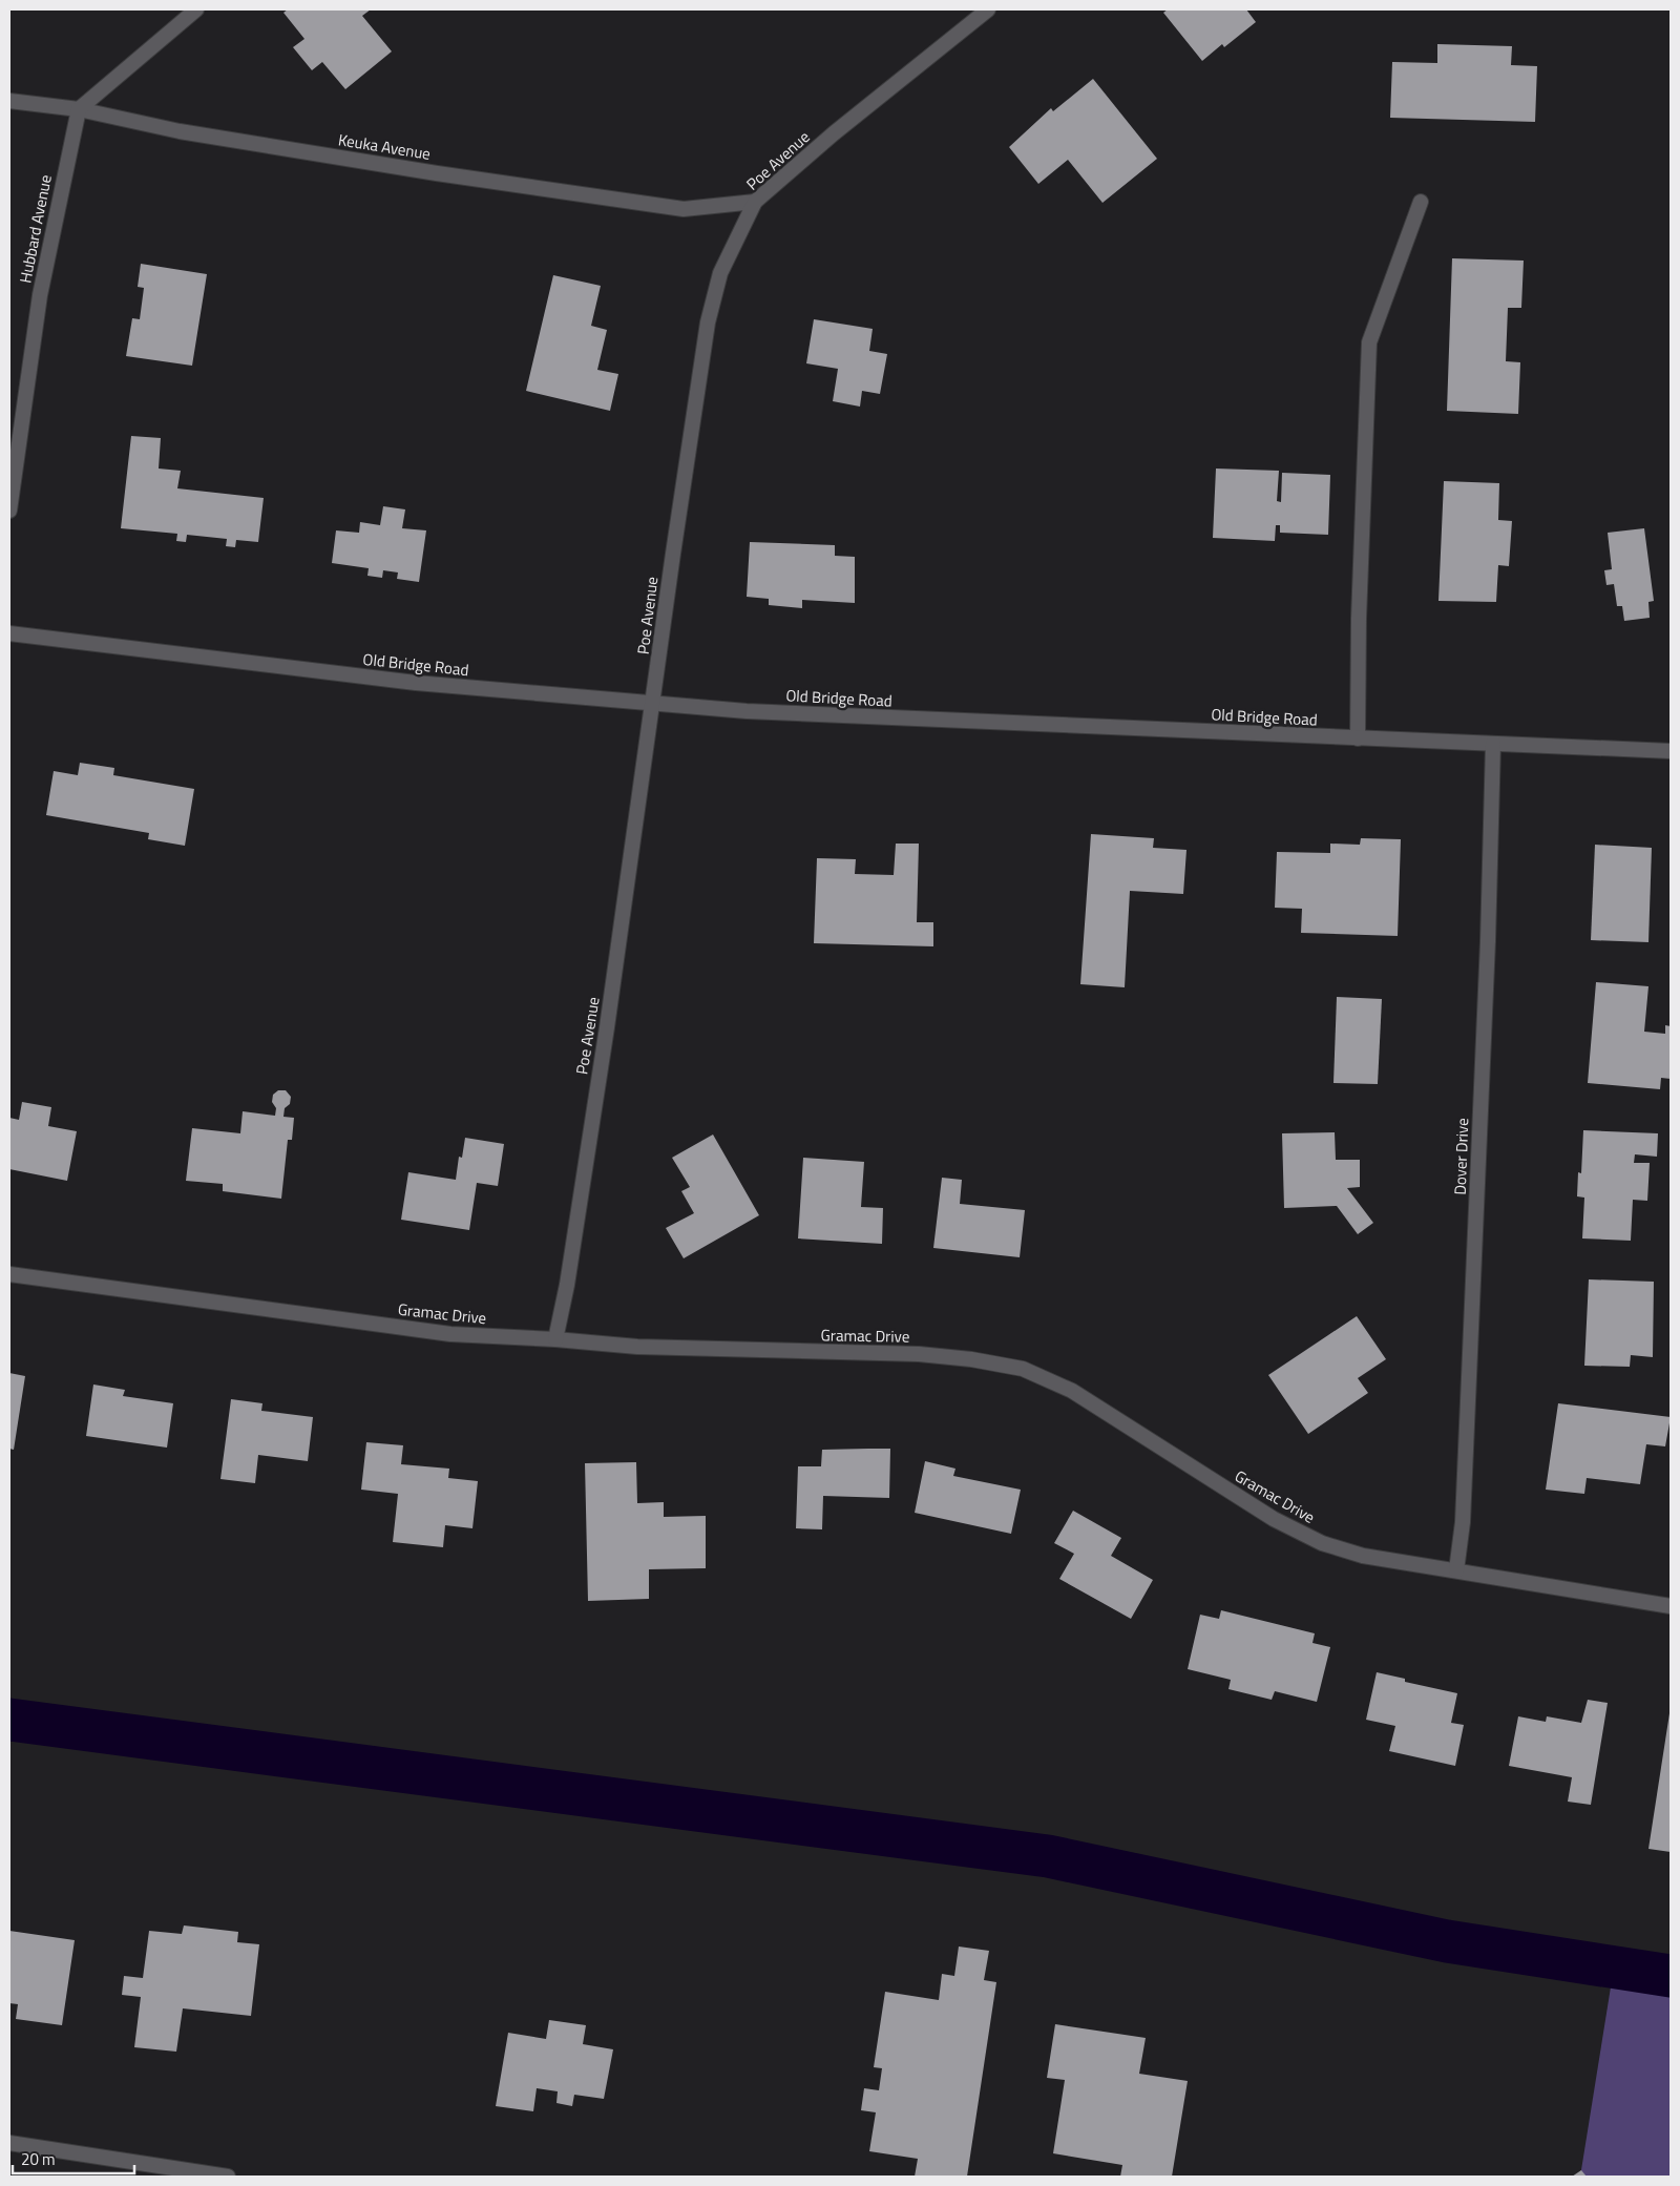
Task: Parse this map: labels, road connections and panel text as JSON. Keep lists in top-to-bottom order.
{
  "streets": {
    "street": [
      "Keuka Avenue",
      "Poe Avenue",
      "Hubbard Avenue",
      "Old Bridge Road",
      "Dover Drive",
      "Gramac Drive"
    ]
  },
  "crossings": [
    ["Keuka Avenue", "Poe Avenue"],
    ["Keuka Avenue", "Hubbard Avenue"],
    ["Poe Avenue", "Old Bridge Road"],
    ["Poe Avenue", "Gramac Drive"],
    ["Old Bridge Road", "Dover Drive"],
    ["Dover Drive", "Gramac Drive"]
  ],
  "scale_bar": "20 m"
}
